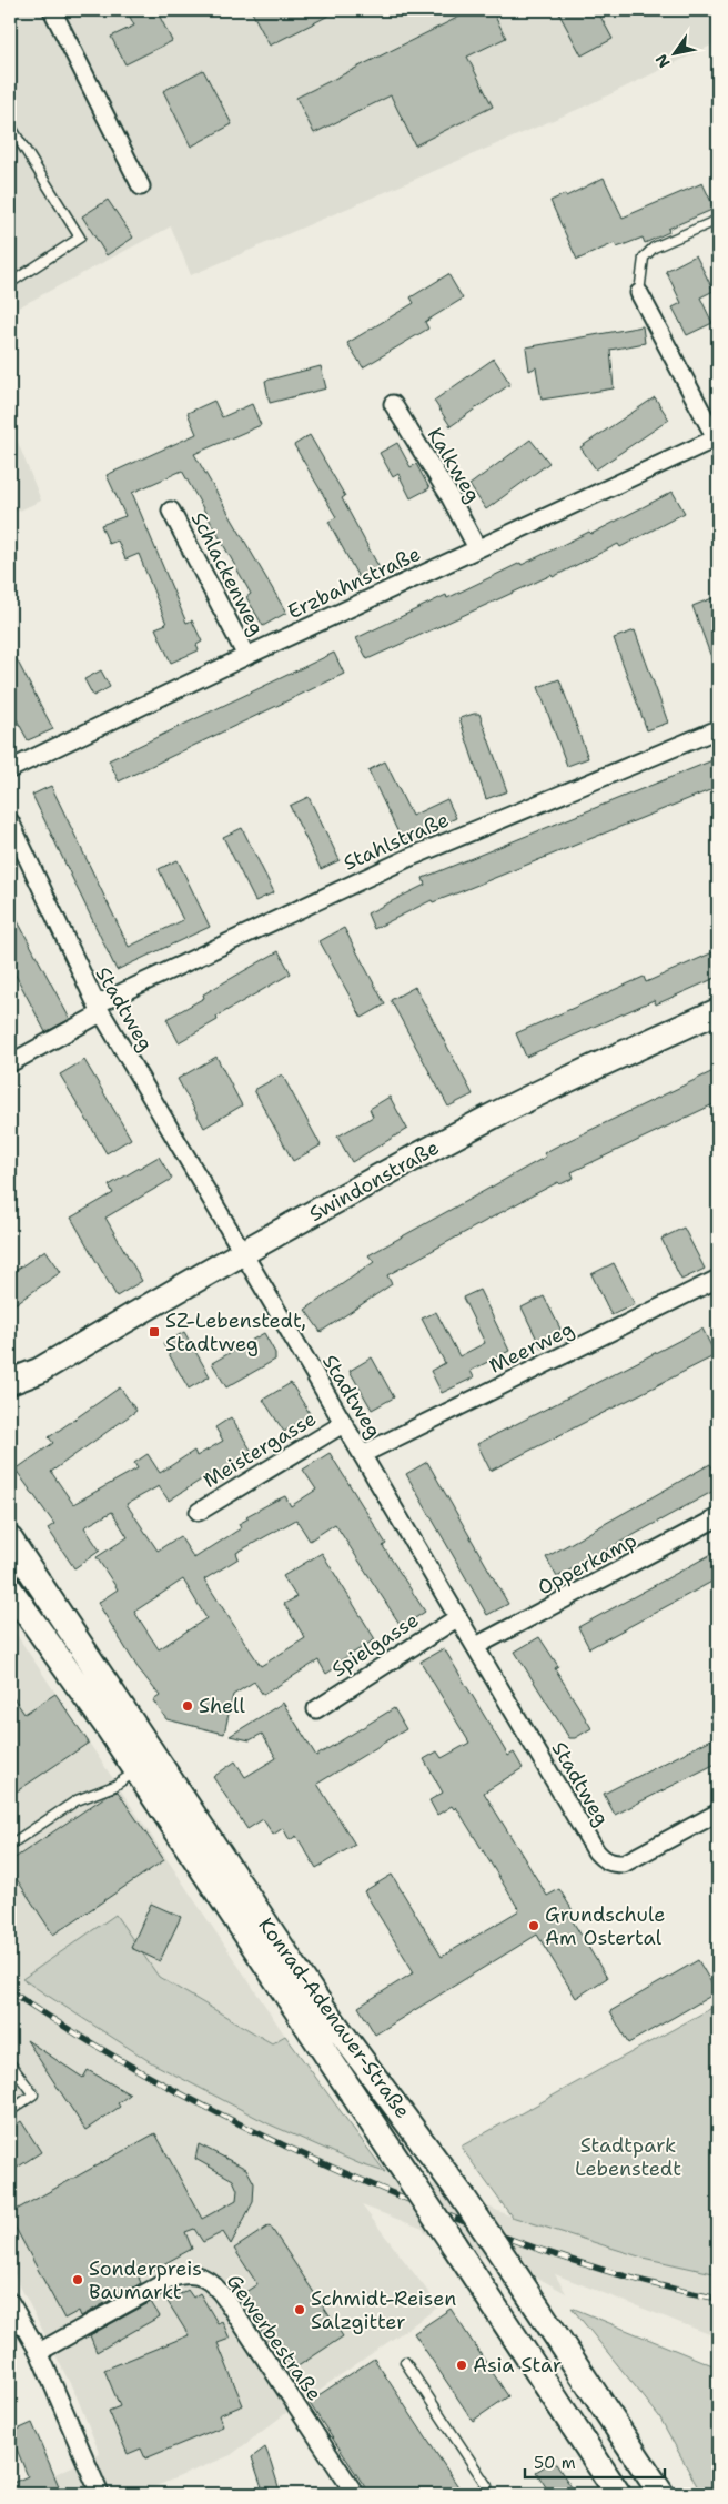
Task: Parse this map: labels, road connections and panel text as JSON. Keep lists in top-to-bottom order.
{
  "streets": {
    "street": [
      "Kalkweg",
      "Schlackenweg",
      "Erzbahnstraße",
      "Stahlstraße",
      "Stadtweg",
      "Swindonstraße",
      "Meerweg",
      "Meistergasse",
      "Opperkamp",
      "Spielgasse",
      "Konrad-Adenauer-Straße",
      "Gewerbestraße"
    ]
  },
  "crossings": [
    ["Kalkweg", "Erzbahnstraße"],
    ["Schlackenweg", "Erzbahnstraße"],
    ["Stahlstraße", "Stadtweg"],
    ["Stadtweg", "Swindonstraße"],
    ["Stadtweg", "Meerweg"],
    ["Stadtweg", "Meistergasse"],
    ["Stadtweg", "Opperkamp"],
    ["Stadtweg", "Spielgasse"]
  ],
  "parks": ["Stadtpark Lebenstedt"],
  "places": {
    "transit": ["SZ-Lebenstedt, Stadtweg"],
    "other": [
      "Shell",
      "Grundschule Am Ostertal",
      "Sonderpreis Baumarkt",
      "Schmidt-Reisen Salzgitter",
      "Asia Star"
    ]
  },
  "scale_bar": "50 m",
  "north": "bottom left"
}
